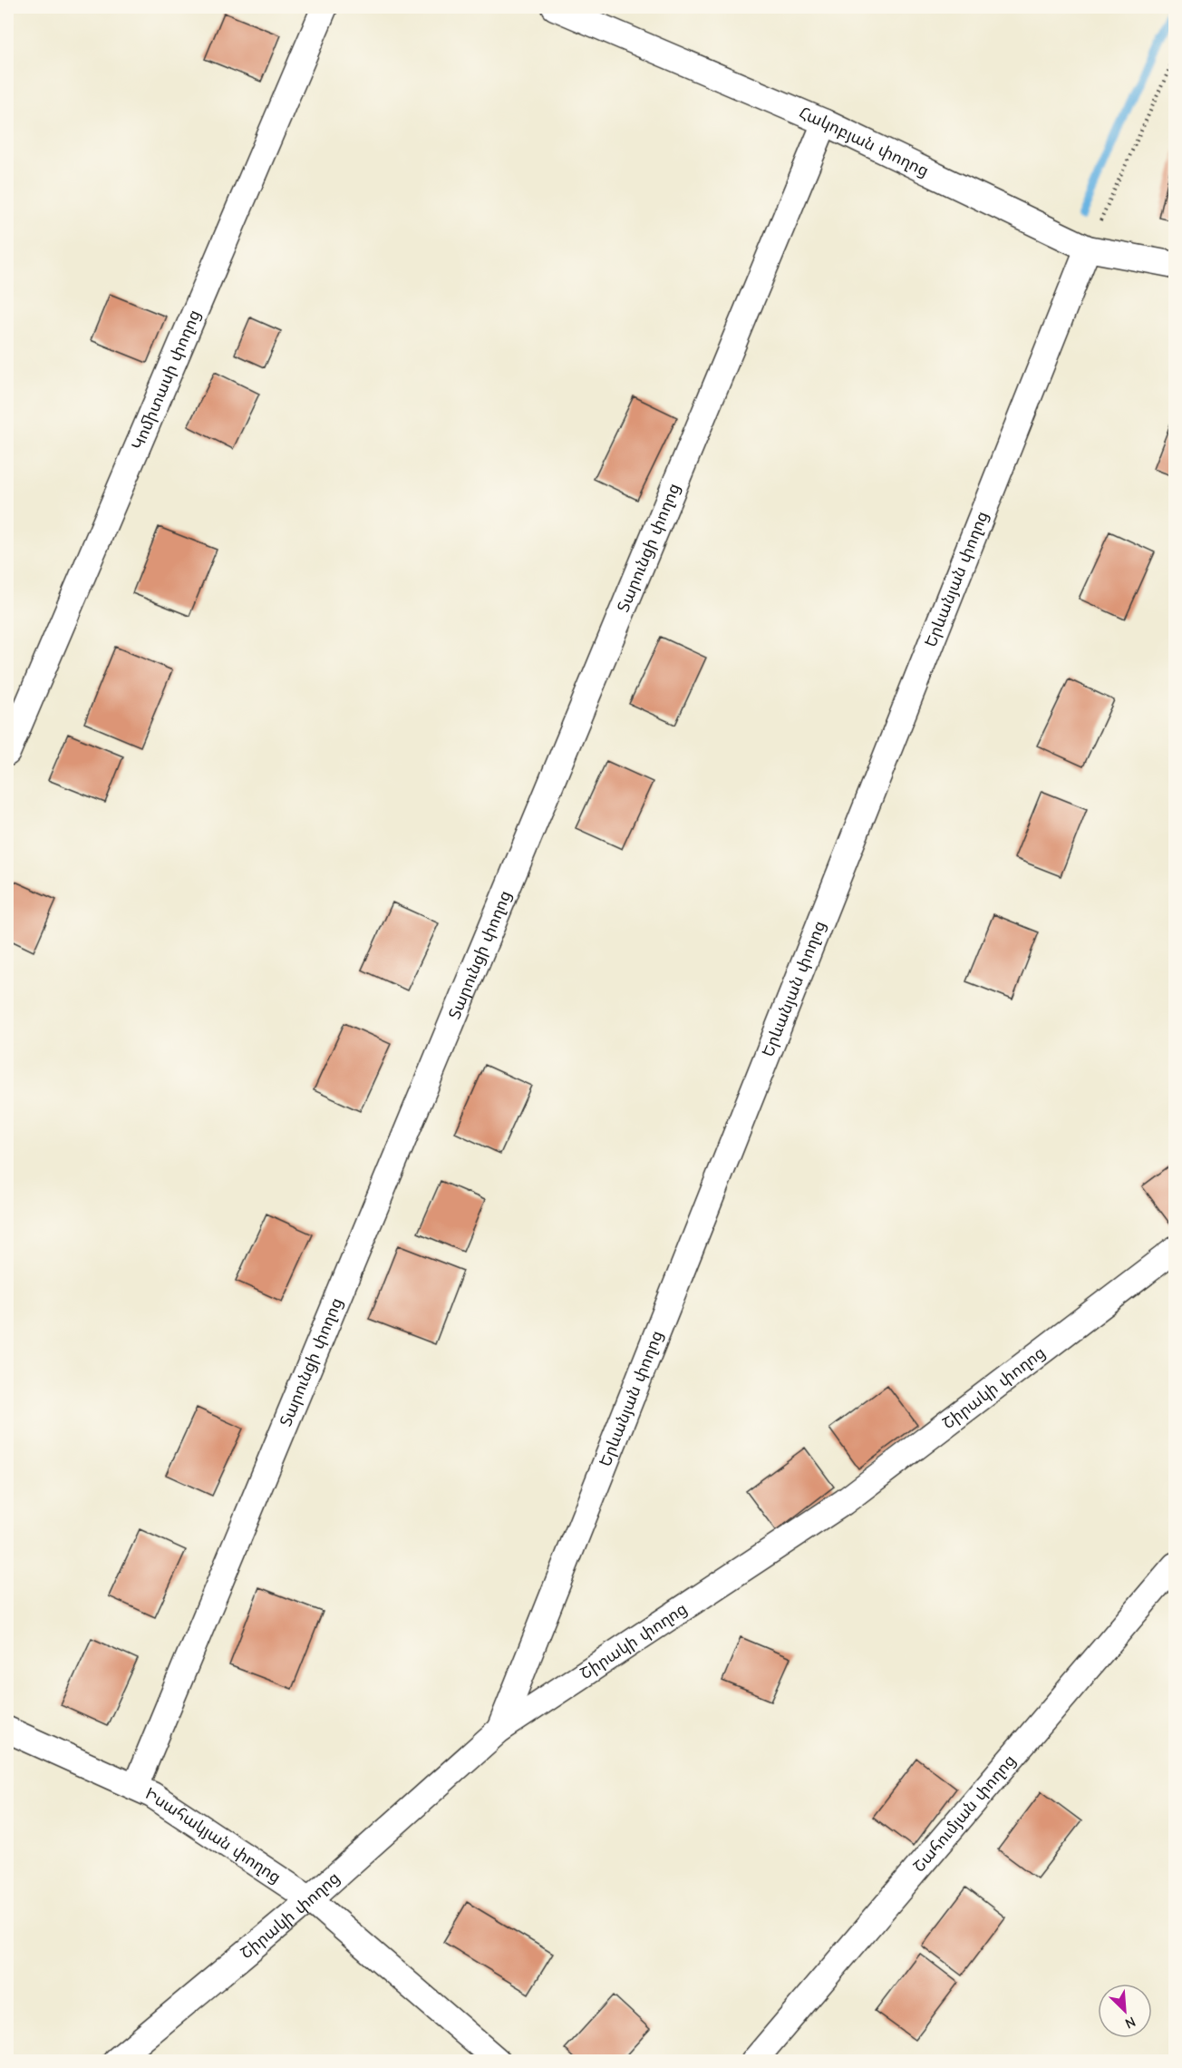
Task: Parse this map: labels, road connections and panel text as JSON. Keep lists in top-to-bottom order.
{
  "streets": {
    "street": [
      "Հակոբյան փողոց",
      "Կոմիտասի փողոց",
      "Տարունցի փողոց",
      "Երևանյան փողոց",
      "Շիրակի փողոց",
      "Շահումյան փողոց",
      "Իսահակյան փողոց"
    ]
  },
  "crossings": [
    ["Հակոբյան փողոց", "Տարունցի փողոց"],
    ["Հակոբյան փողոց", "Երևանյան փողոց"],
    ["Տարունցի փողոց", "Իսահակյան փողոց"],
    ["Երևանյան փողոց", "Շիրակի փողոց"],
    ["Շիրակի փողոց", "Իսահակյան փողոց"]
  ],
  "north": "bottom right"
}
